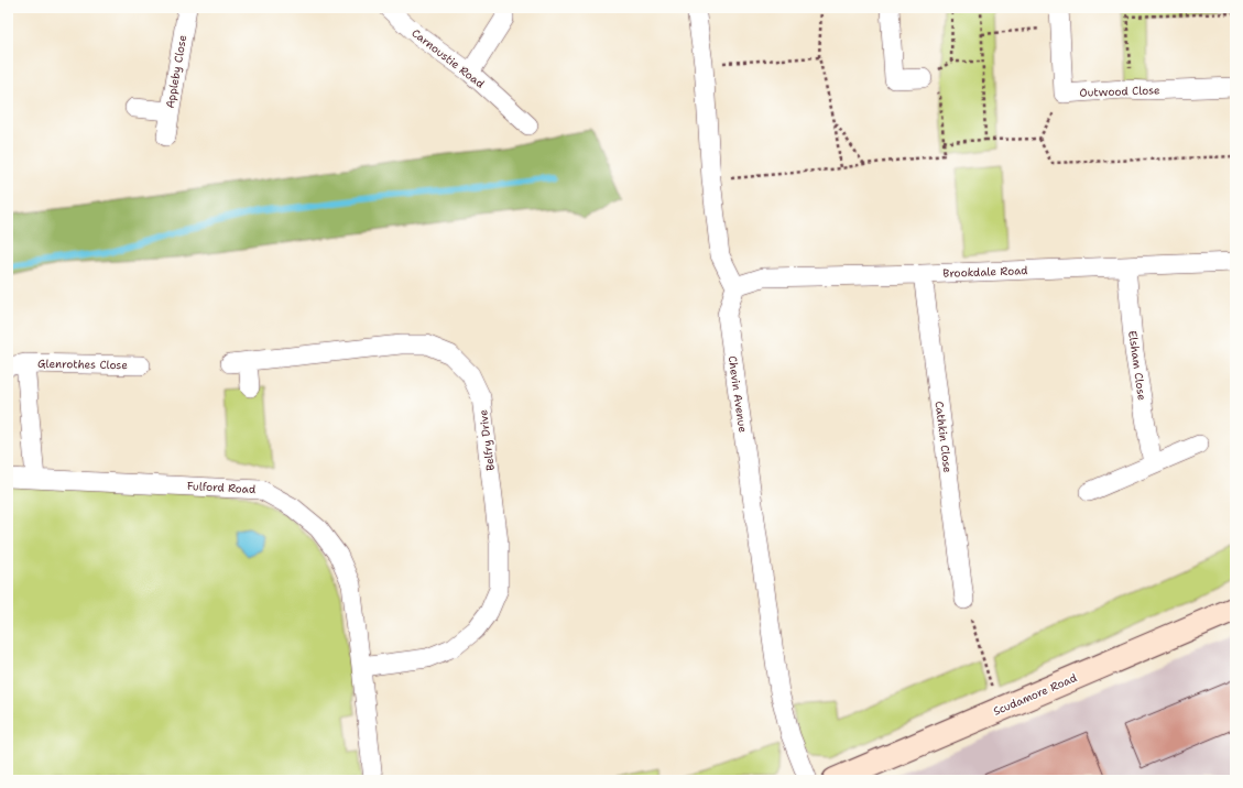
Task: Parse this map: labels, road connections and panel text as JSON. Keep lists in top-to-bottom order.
{
  "streets": {
    "street": [
      "Carnoustie Road",
      "Appleby Close",
      "Outwood Close",
      "Brookdale Road",
      "Glenrothes Close",
      "Elsham Close",
      "Chevin Avenue",
      "Cathkin Close",
      "Belfry Drive",
      "Fulford Road",
      "Scudamore Road"
    ]
  },
  "crossings": [
    ["Brookdale Road", "Elsham Close"],
    ["Brookdale Road", "Chevin Avenue"],
    ["Brookdale Road", "Cathkin Close"],
    ["Glenrothes Close", "Fulford Road"],
    ["Belfry Drive", "Fulford Road"]
  ]
}
